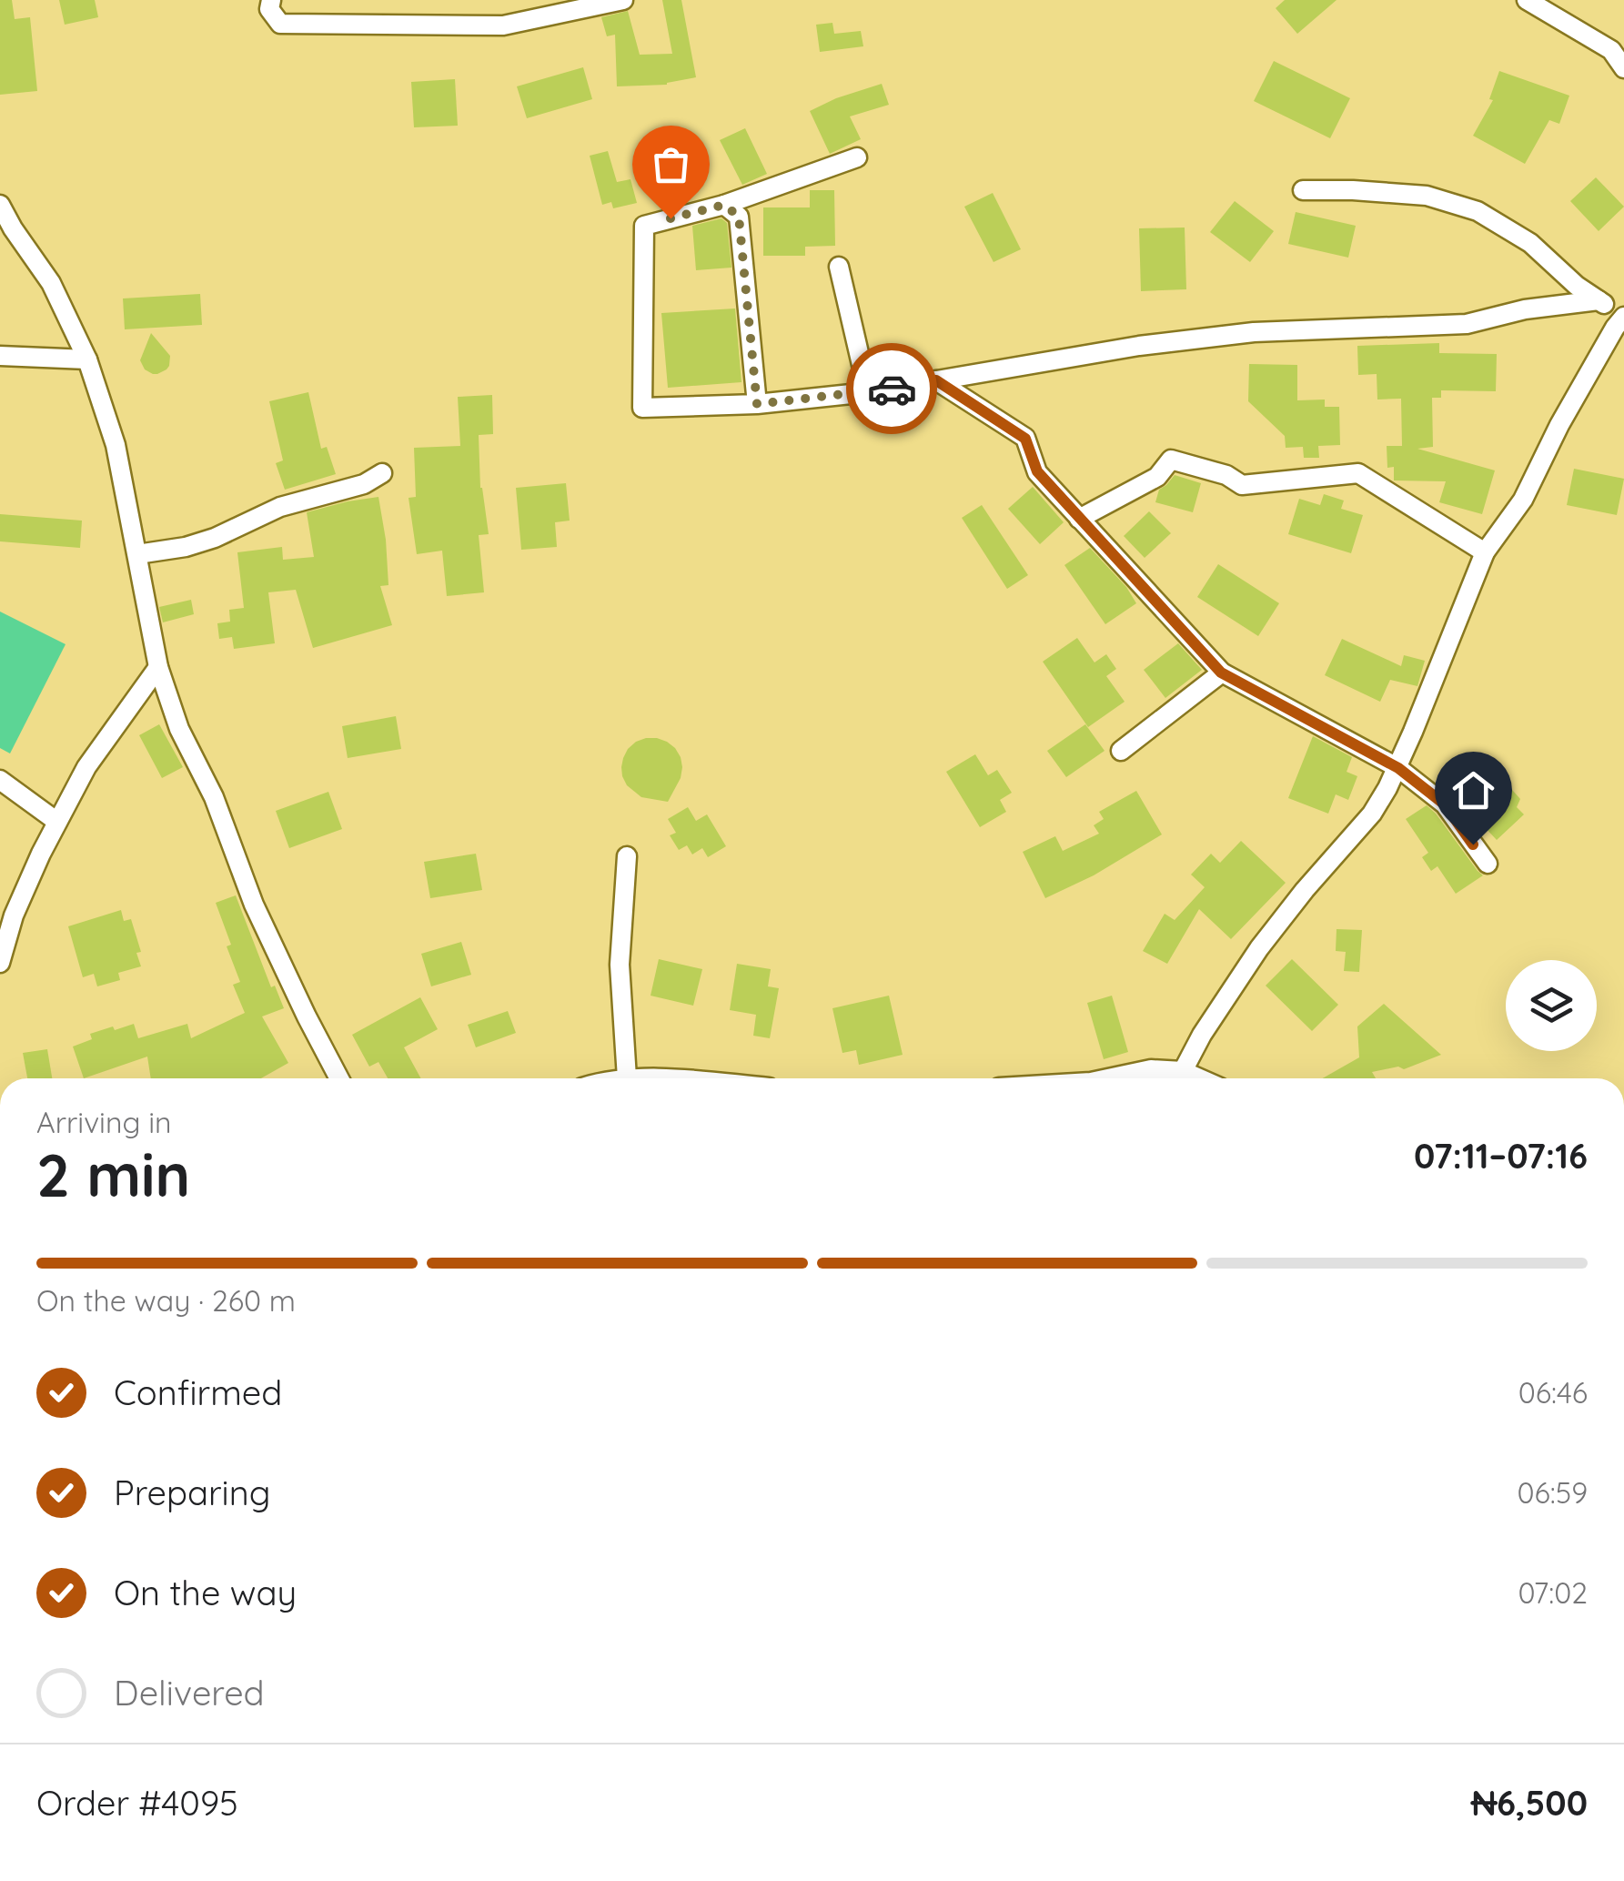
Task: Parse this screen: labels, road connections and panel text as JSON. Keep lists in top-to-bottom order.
{
  "page": {
    "heading": ["2 min", "Arriving in", "07:11–07:16"],
    "panel": ["Order #4095", "₦6,500"],
    "bar": "On the way · 260 m",
    "list": [
      ["Confirmed", "06:46"],
      ["Preparing", "06:59"],
      ["On the way", "07:02"],
      "Delivered"
    ]
  }
}
